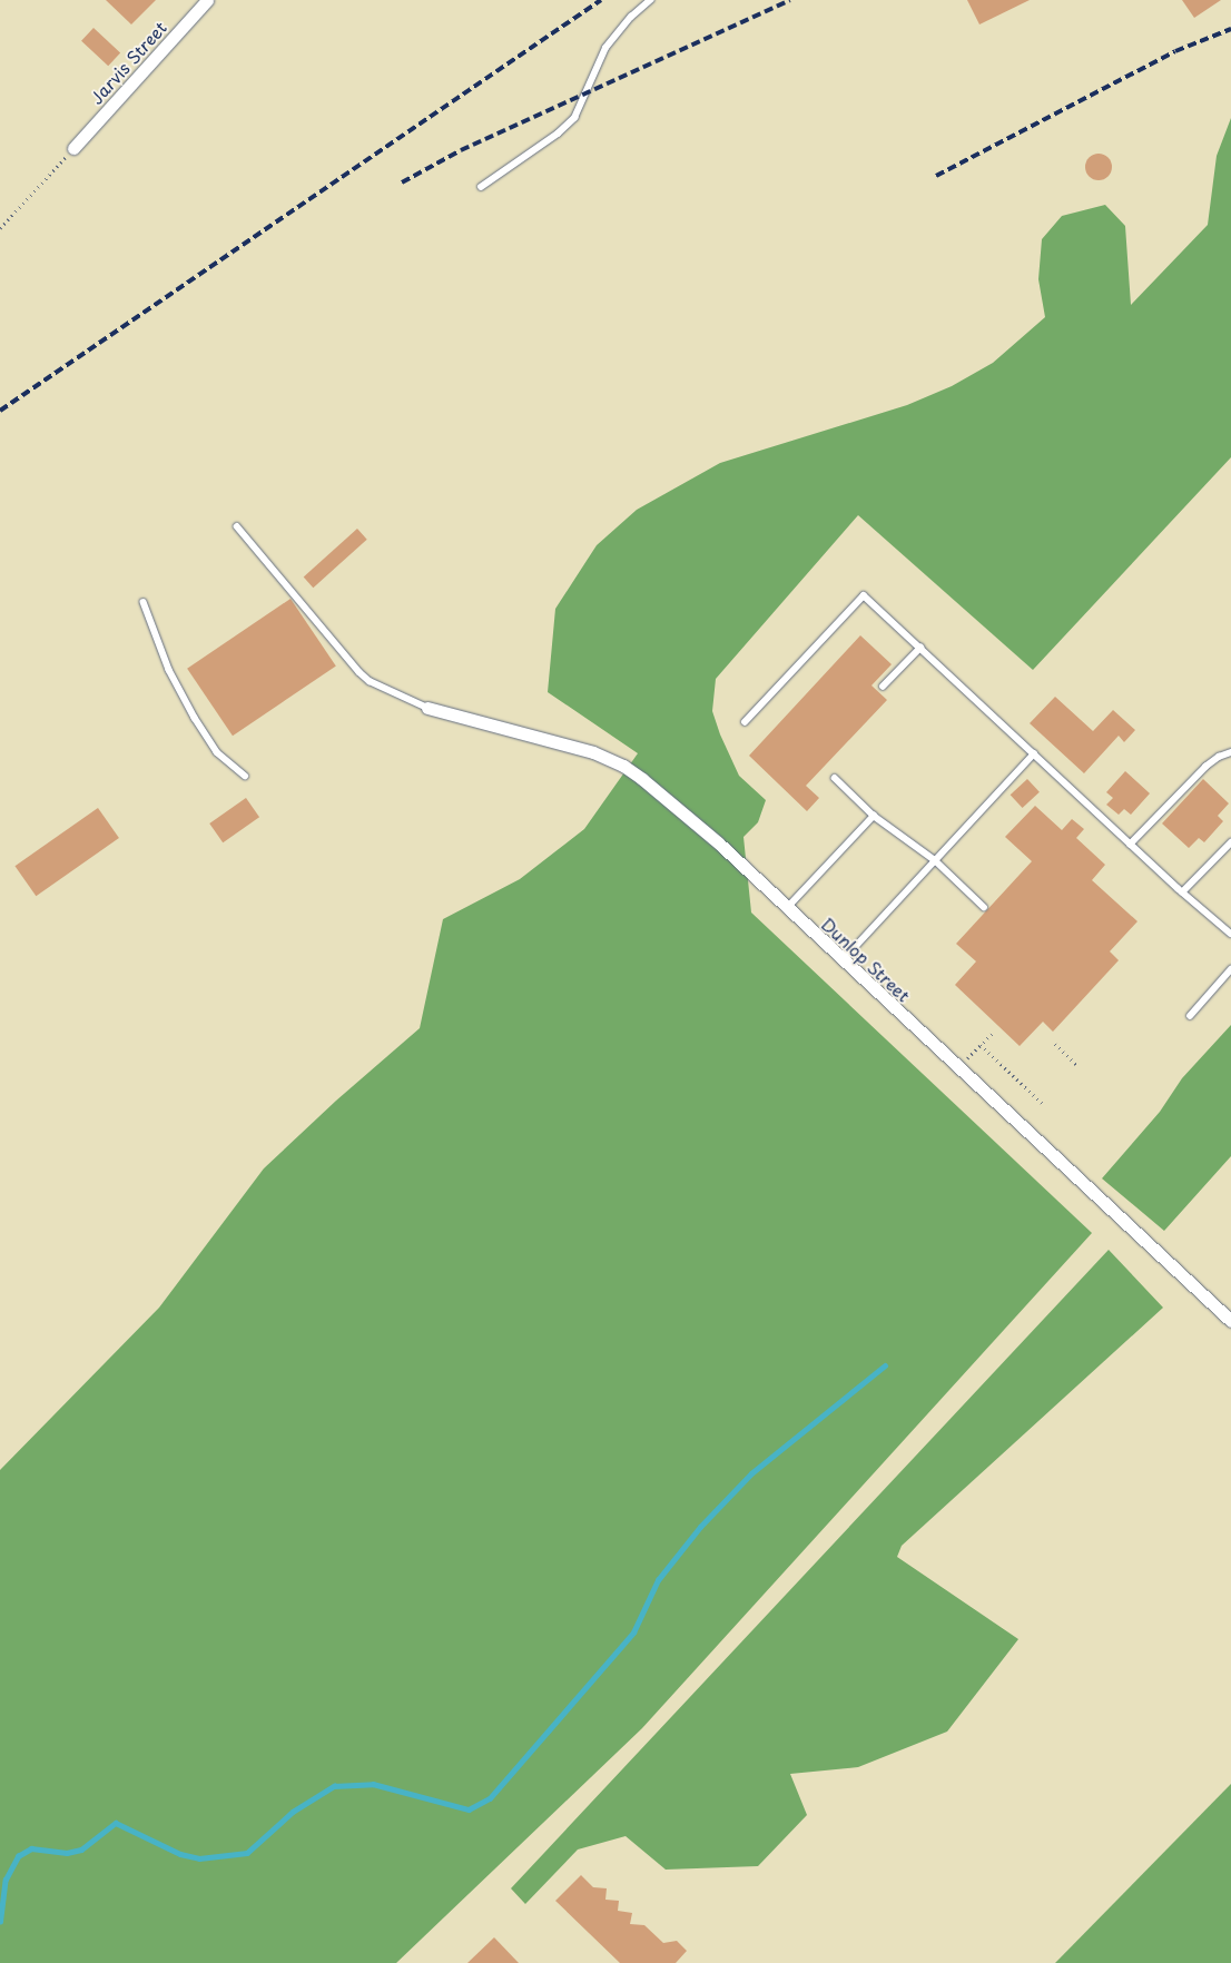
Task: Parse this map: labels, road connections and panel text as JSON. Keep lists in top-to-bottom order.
{
  "streets": {
    "street": ["Jarvis Street", "Dunlop Street"]
  }
}
